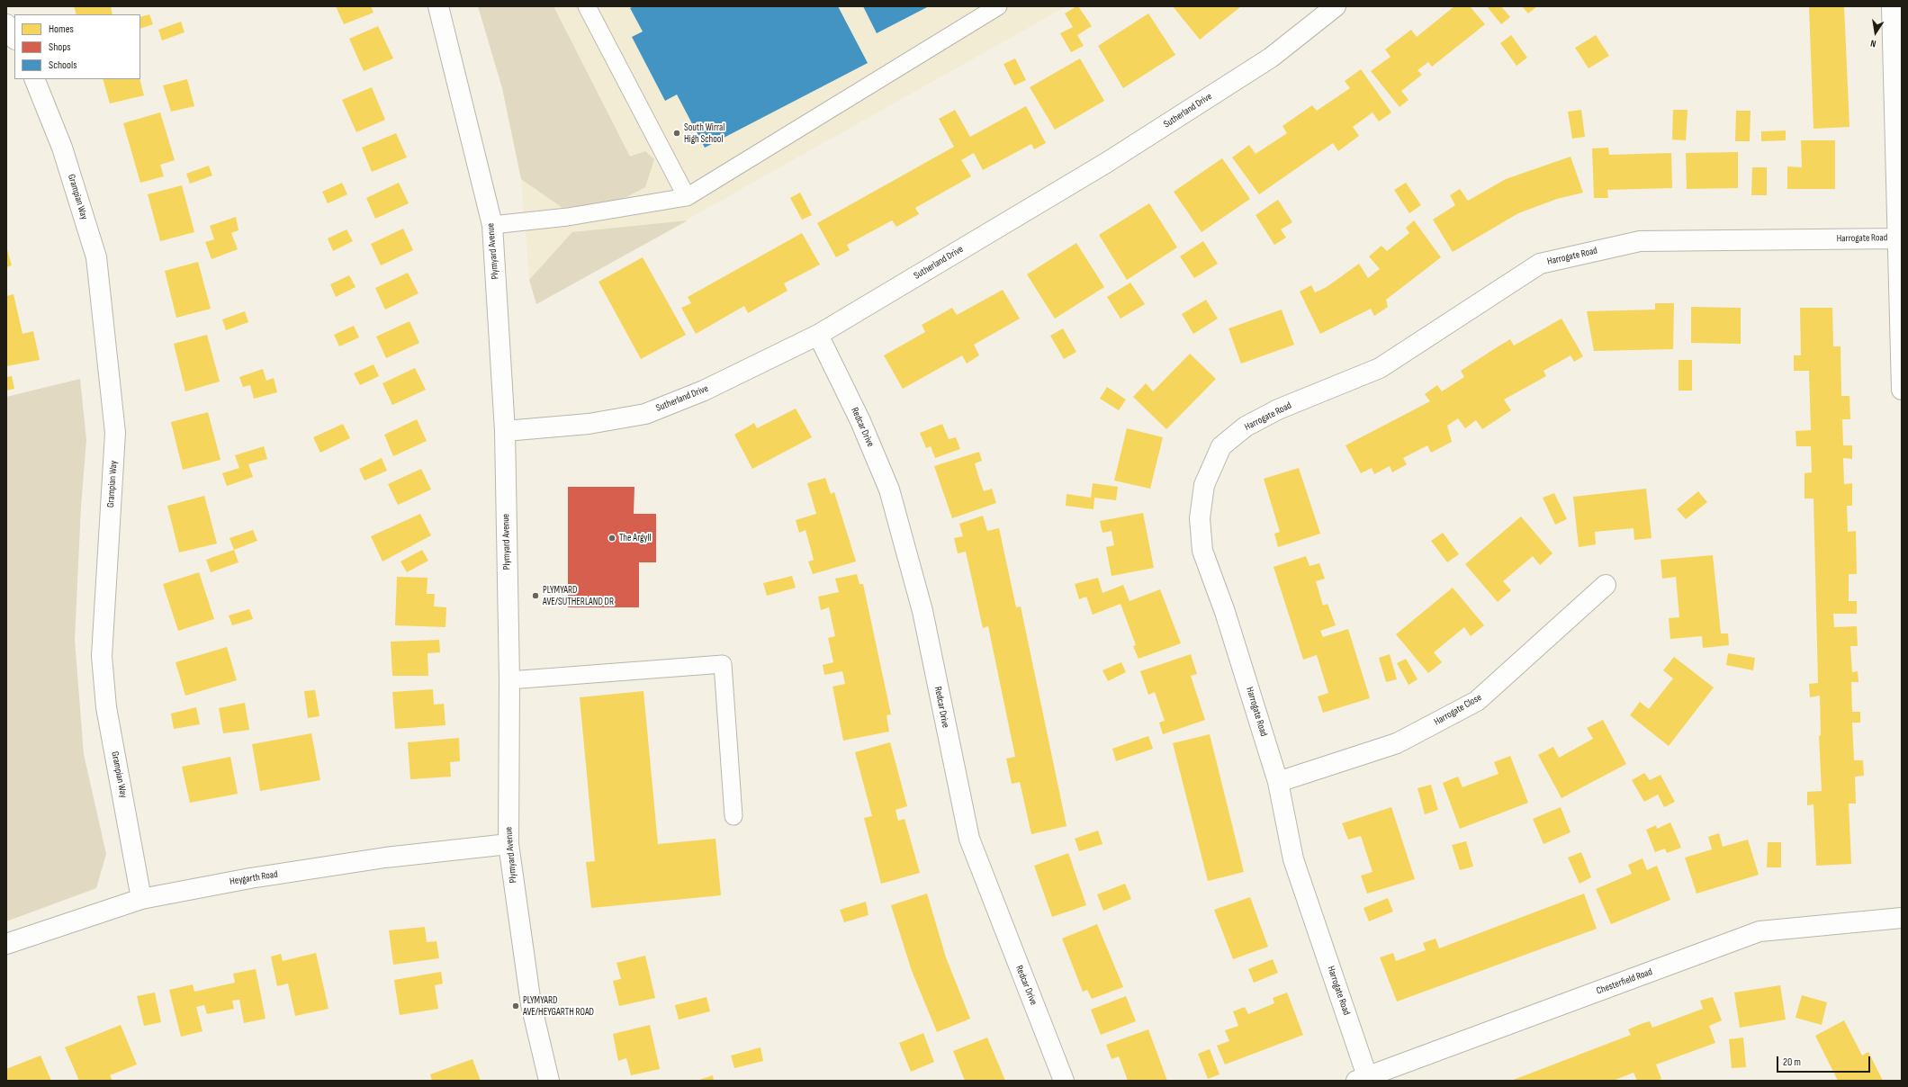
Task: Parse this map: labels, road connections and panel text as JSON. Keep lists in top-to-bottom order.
{
  "streets": {
    "street": [
      "Sutherland Drive",
      "Grampian Way",
      "Harrogate Road",
      "Plymyard Avenue",
      "Redcar Drive",
      "Harrogate Close",
      "Heygarth Road",
      "Chesterfield Road"
    ]
  },
  "crossings": [
    ["Sutherland Drive", "Plymyard Avenue"],
    ["Sutherland Drive", "Redcar Drive"],
    ["Grampian Way", "Heygarth Road"],
    ["Harrogate Road", "Harrogate Close"],
    ["Harrogate Road", "Chesterfield Road"],
    ["Plymyard Avenue", "Heygarth Road"]
  ],
  "places": [
    "South Wirral High School",
    "The Argyll",
    "PLYMYARD AVE/SUTHERLAND DR",
    "PLYMYARD AVE/HEYGARTH ROAD"
  ],
  "legend": ["Homes", "Shops", "Schools"],
  "scale_bar": "20 m",
  "north": "bottom"
}
